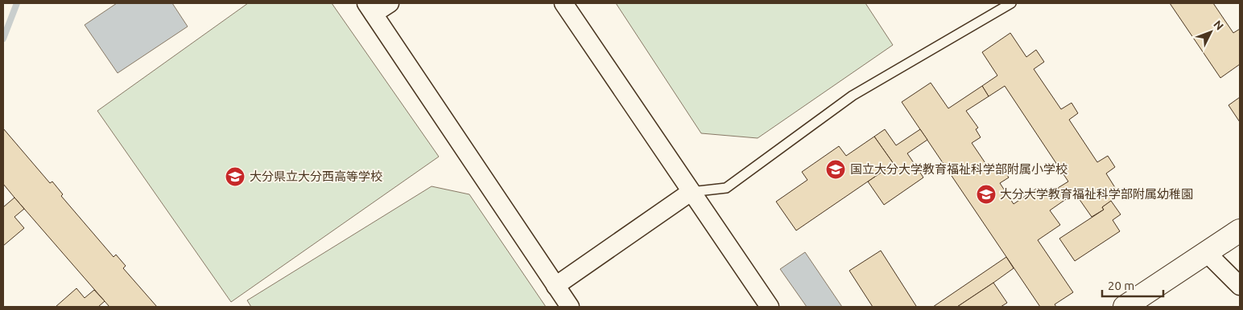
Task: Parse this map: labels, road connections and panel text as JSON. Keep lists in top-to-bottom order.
{
  "places": {
    "school or university": ["国立大分大学教育福祉科学部附属小学校", "大分県立大分西高等学校", "大分大学教育福祉科学部附属幼稚園"]
  },
  "scale_bar": "20 m",
  "north": "top right"
}
